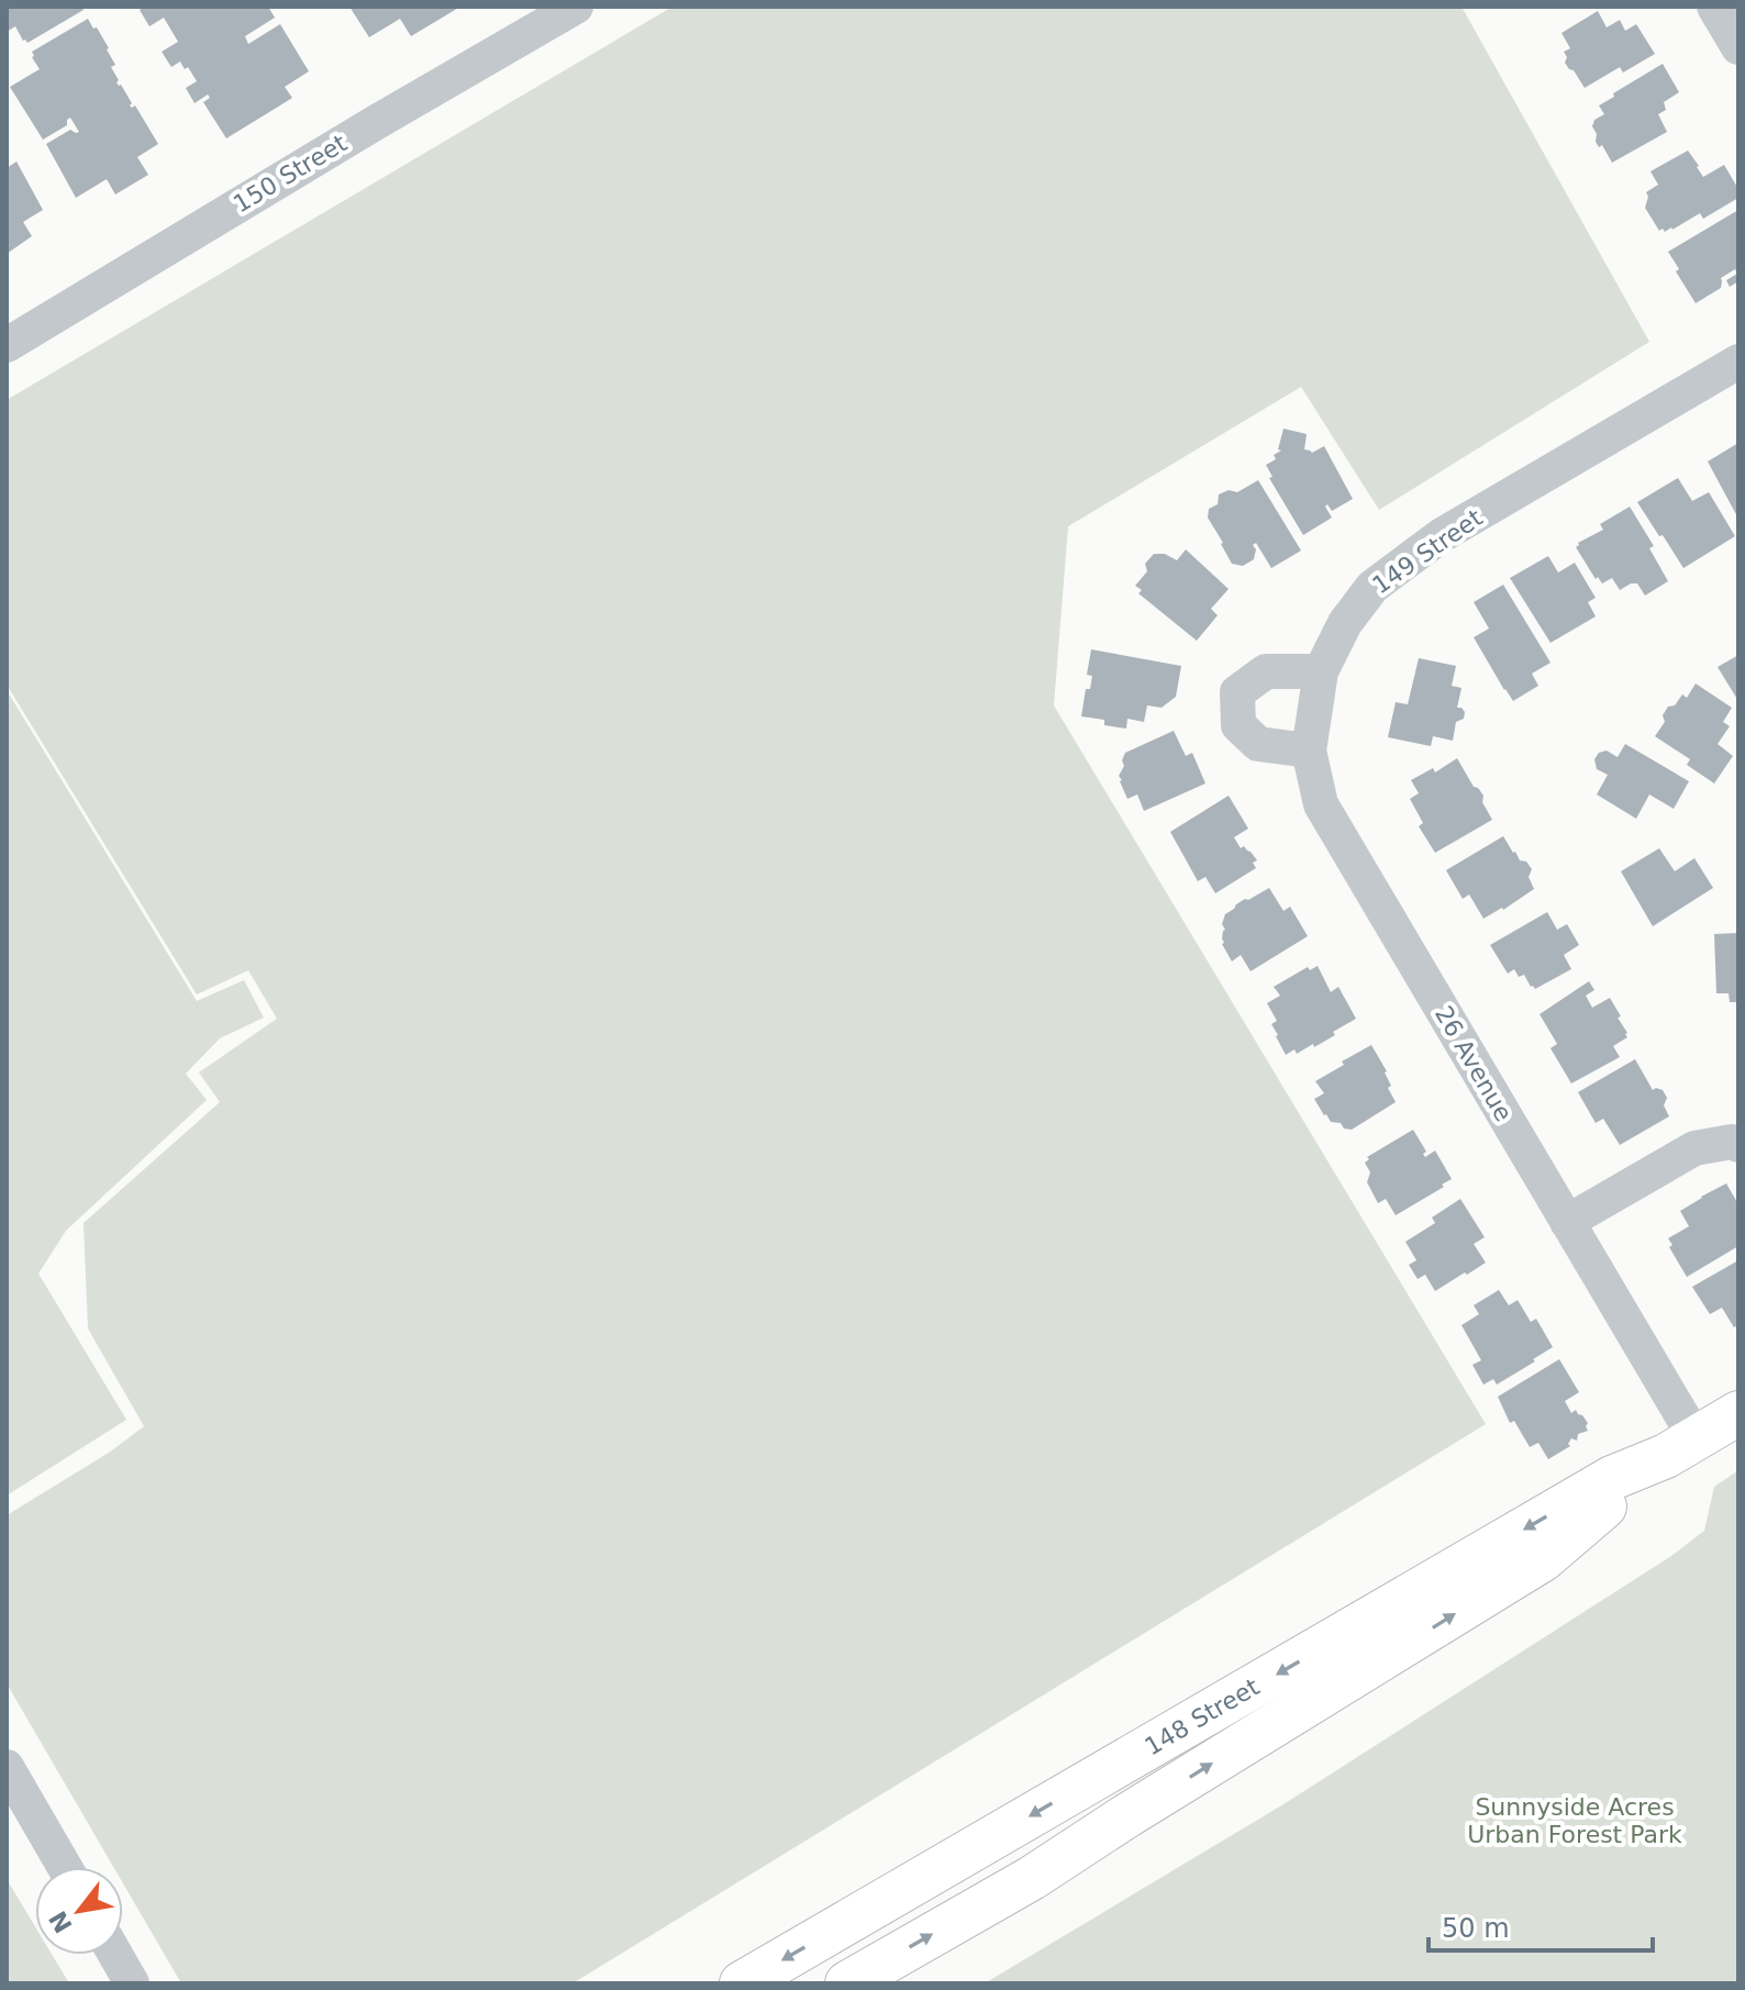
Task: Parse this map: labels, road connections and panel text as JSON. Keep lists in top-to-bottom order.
{
  "streets": {
    "main road": ["148 Street"],
    "street": ["150 Street", "149 Street", "26 Avenue"]
  },
  "crossings": [
    ["149 Street", "26 Avenue"],
    ["26 Avenue", "148 Street"]
  ],
  "parks": ["Sunnyside Acres Urban Forest Park"],
  "scale_bar": "50 m",
  "north": "bottom left"
}
